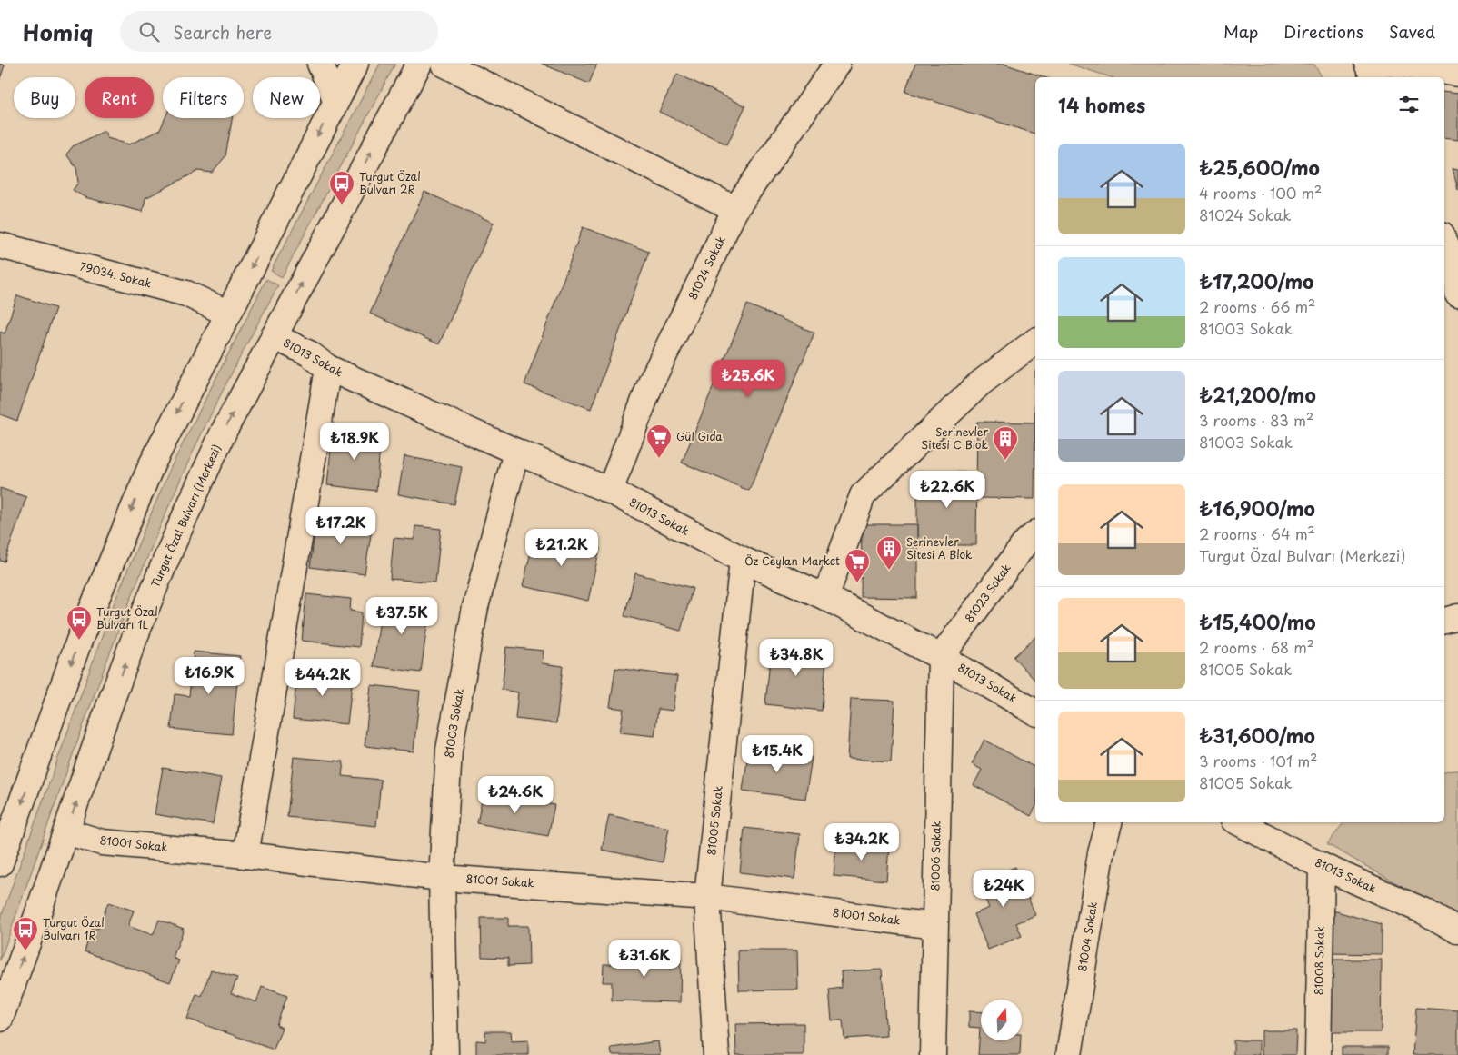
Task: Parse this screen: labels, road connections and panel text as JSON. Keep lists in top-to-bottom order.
{
  "streets": {
    "street": [
      "81024 Sokak",
      "79034. Sokak",
      "81013 Sokak",
      "Turgut Özal Bulvarı (Merkezi)",
      "81023 Sokak",
      "81003 Sokak",
      "81005 Sokak",
      "81001 Sokak",
      "81006 Sokak",
      "81004 Sokak",
      "81008 Sokak"
    ]
  },
  "crossings": [
    ["81024 Sokak", "81013 Sokak"],
    ["81013 Sokak", "Turgut Özal Bulvarı (Merkezi)"],
    ["81013 Sokak", "81023 Sokak"],
    ["81013 Sokak", "81003 Sokak"],
    ["81013 Sokak", "81005 Sokak"],
    ["81013 Sokak", "81006 Sokak"],
    ["81013 Sokak", "81008 Sokak"],
    ["Turgut Özal Bulvarı (Merkezi)", "81001 Sokak"],
    ["81023 Sokak", "81006 Sokak"],
    ["81003 Sokak", "81001 Sokak"],
    ["81005 Sokak", "81001 Sokak"],
    ["81001 Sokak", "81006 Sokak"]
  ],
  "places": {
    "bus stop": ["Turgut Özal Bulvarı 2R", "Turgut Özal Bulvarı 1L", "Turgut Özal Bulvarı 1R"],
    "supermarket": ["Gül Gıda", "Öz Ceylan Market"],
    "building": ["Serinevler Sitesi C Blok", "Serinevler Sitesi A Blok"]
  },
  "north": "top",
  "page": {
    "header": "Homiq",
    "search": "Search here",
    "nav": ["Map", "Directions", "Saved"],
    "chip": [
      "Buy",
      "Rent",
      "Filters",
      "New"
    ],
    "heading": "14 homes",
    "list": [
      {
        "name": "₺25,600/mo",
        "note": "4 rooms · 100 m² · 81024 Sokak"
      },
      {
        "name": "₺17,200/mo",
        "note": "2 rooms · 66 m² · 81003 Sokak"
      },
      {
        "name": "₺21,200/mo",
        "note": "3 rooms · 83 m² · 81003 Sokak"
      },
      {
        "name": "₺16,900/mo",
        "note": "2 rooms · 64 m² · Turgut Özal Bulvarı (Merkezi)"
      },
      {
        "name": "₺15,400/mo",
        "note": "2 rooms · 68 m² · 81005 Sokak"
      },
      {
        "name": "₺31,600/mo",
        "note": "3 rooms · 101 m² · 81005 Sokak"
      }
    ],
    "price": [
      "₺25.6K",
      "₺18.9K",
      "₺22.6K",
      "₺17.2K",
      "₺21.2K",
      "₺37.5K",
      "₺34.8K",
      "₺16.9K",
      "₺44.2K",
      "₺15.4K",
      "₺24.6K",
      "₺34.2K",
      "₺24K",
      "₺31.6K"
    ]
  }
}
